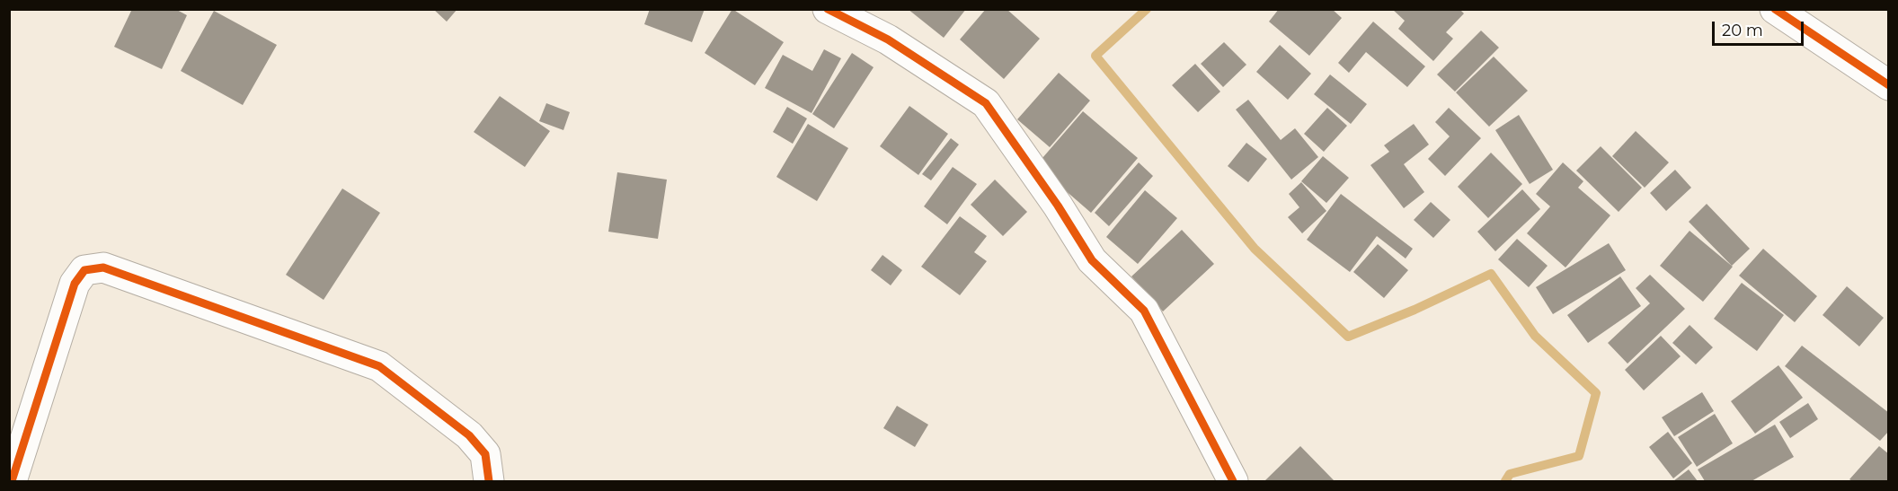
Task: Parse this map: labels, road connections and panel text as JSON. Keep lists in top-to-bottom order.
{
  "scale_bar": "20 m"
}
